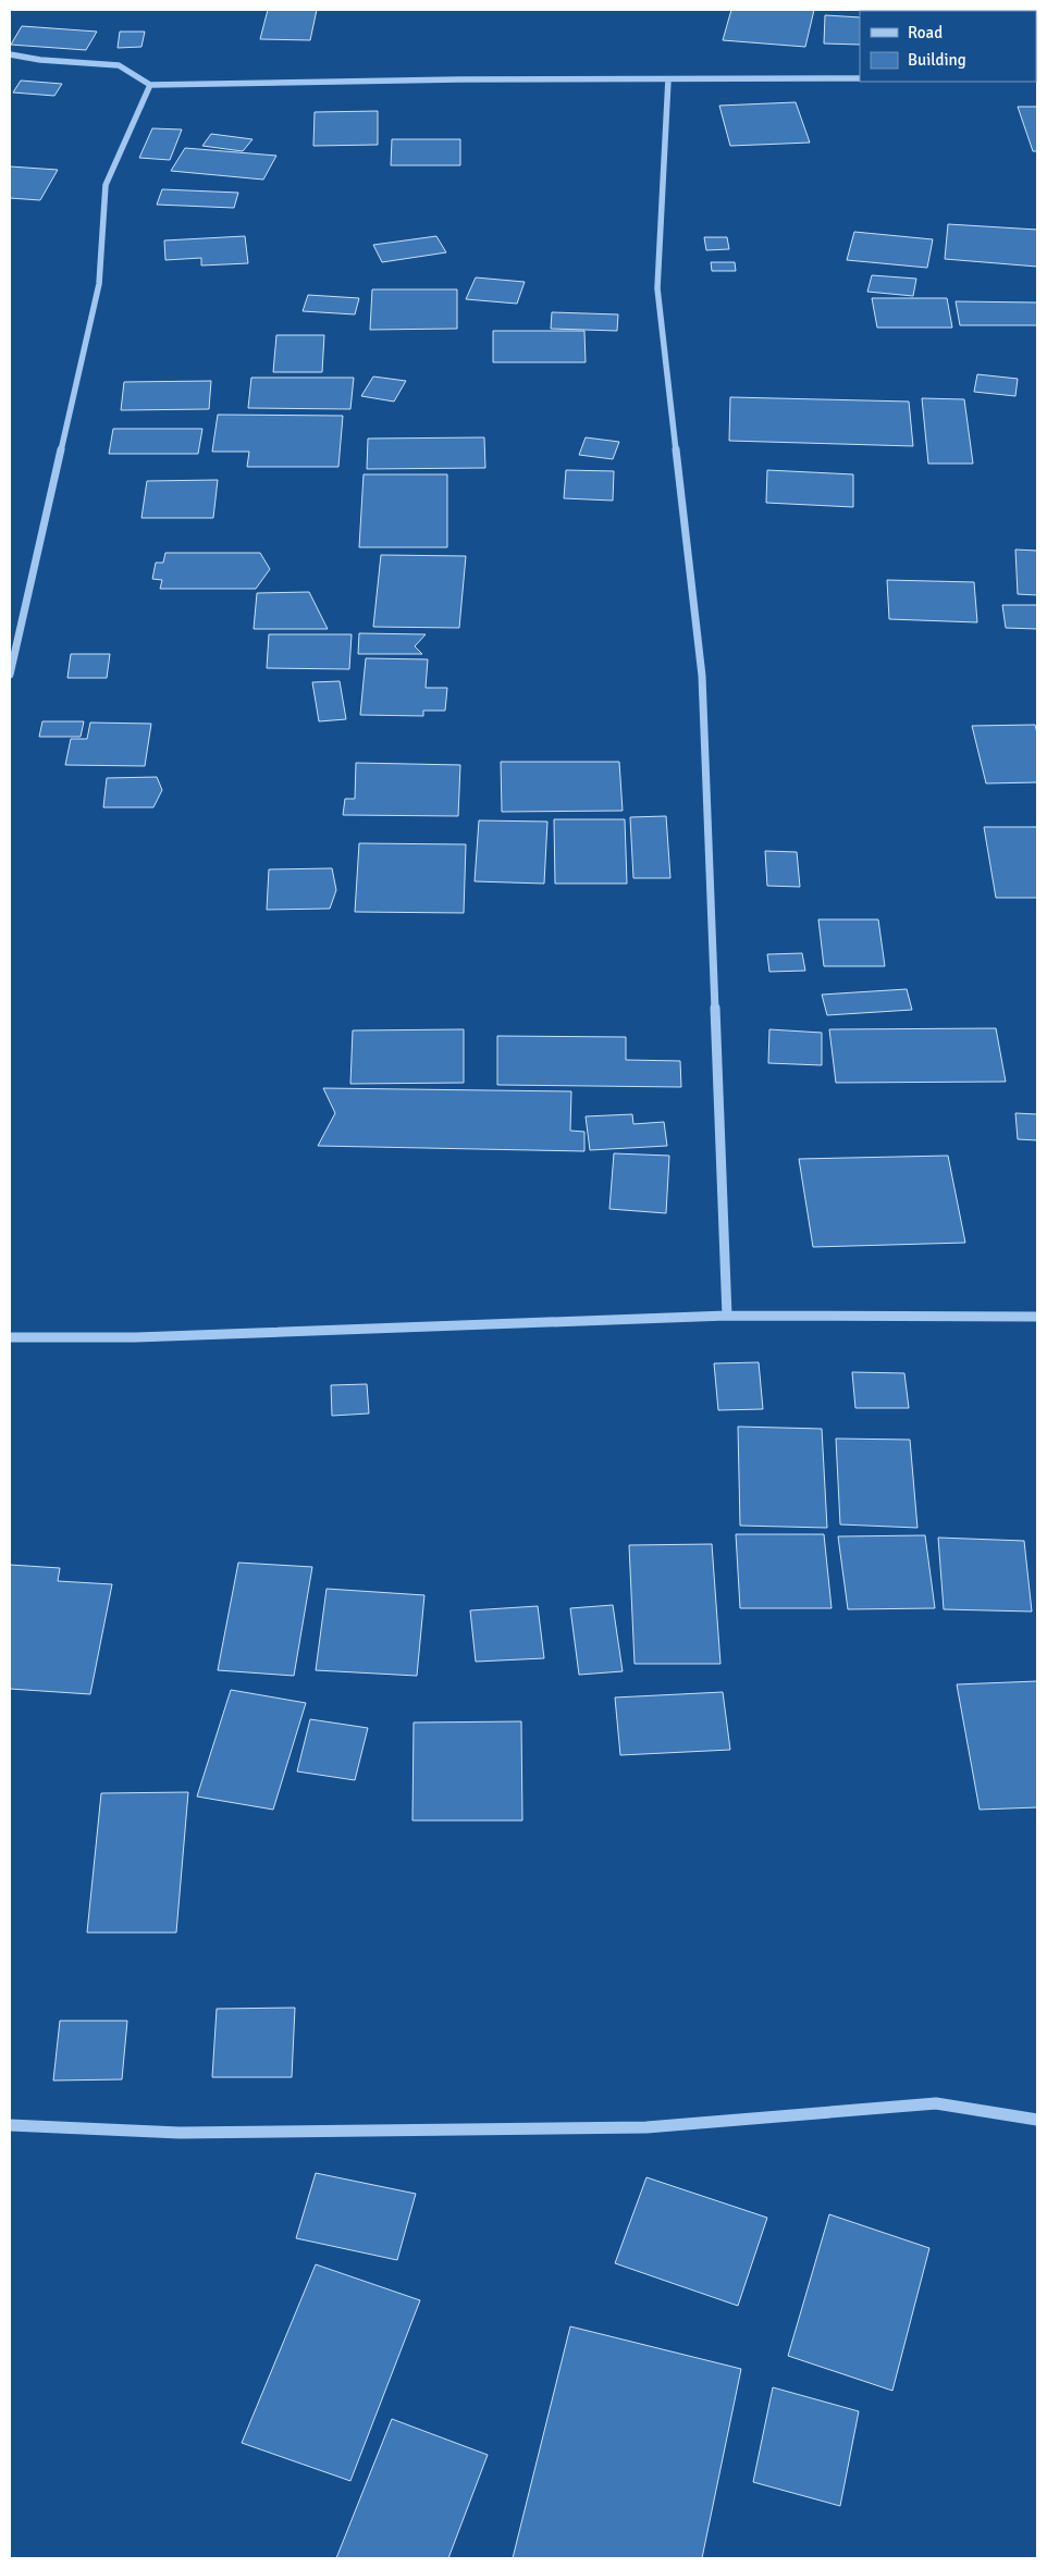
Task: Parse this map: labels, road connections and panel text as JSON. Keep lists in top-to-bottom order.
{
  "legend": ["Road", "Building"]
}
